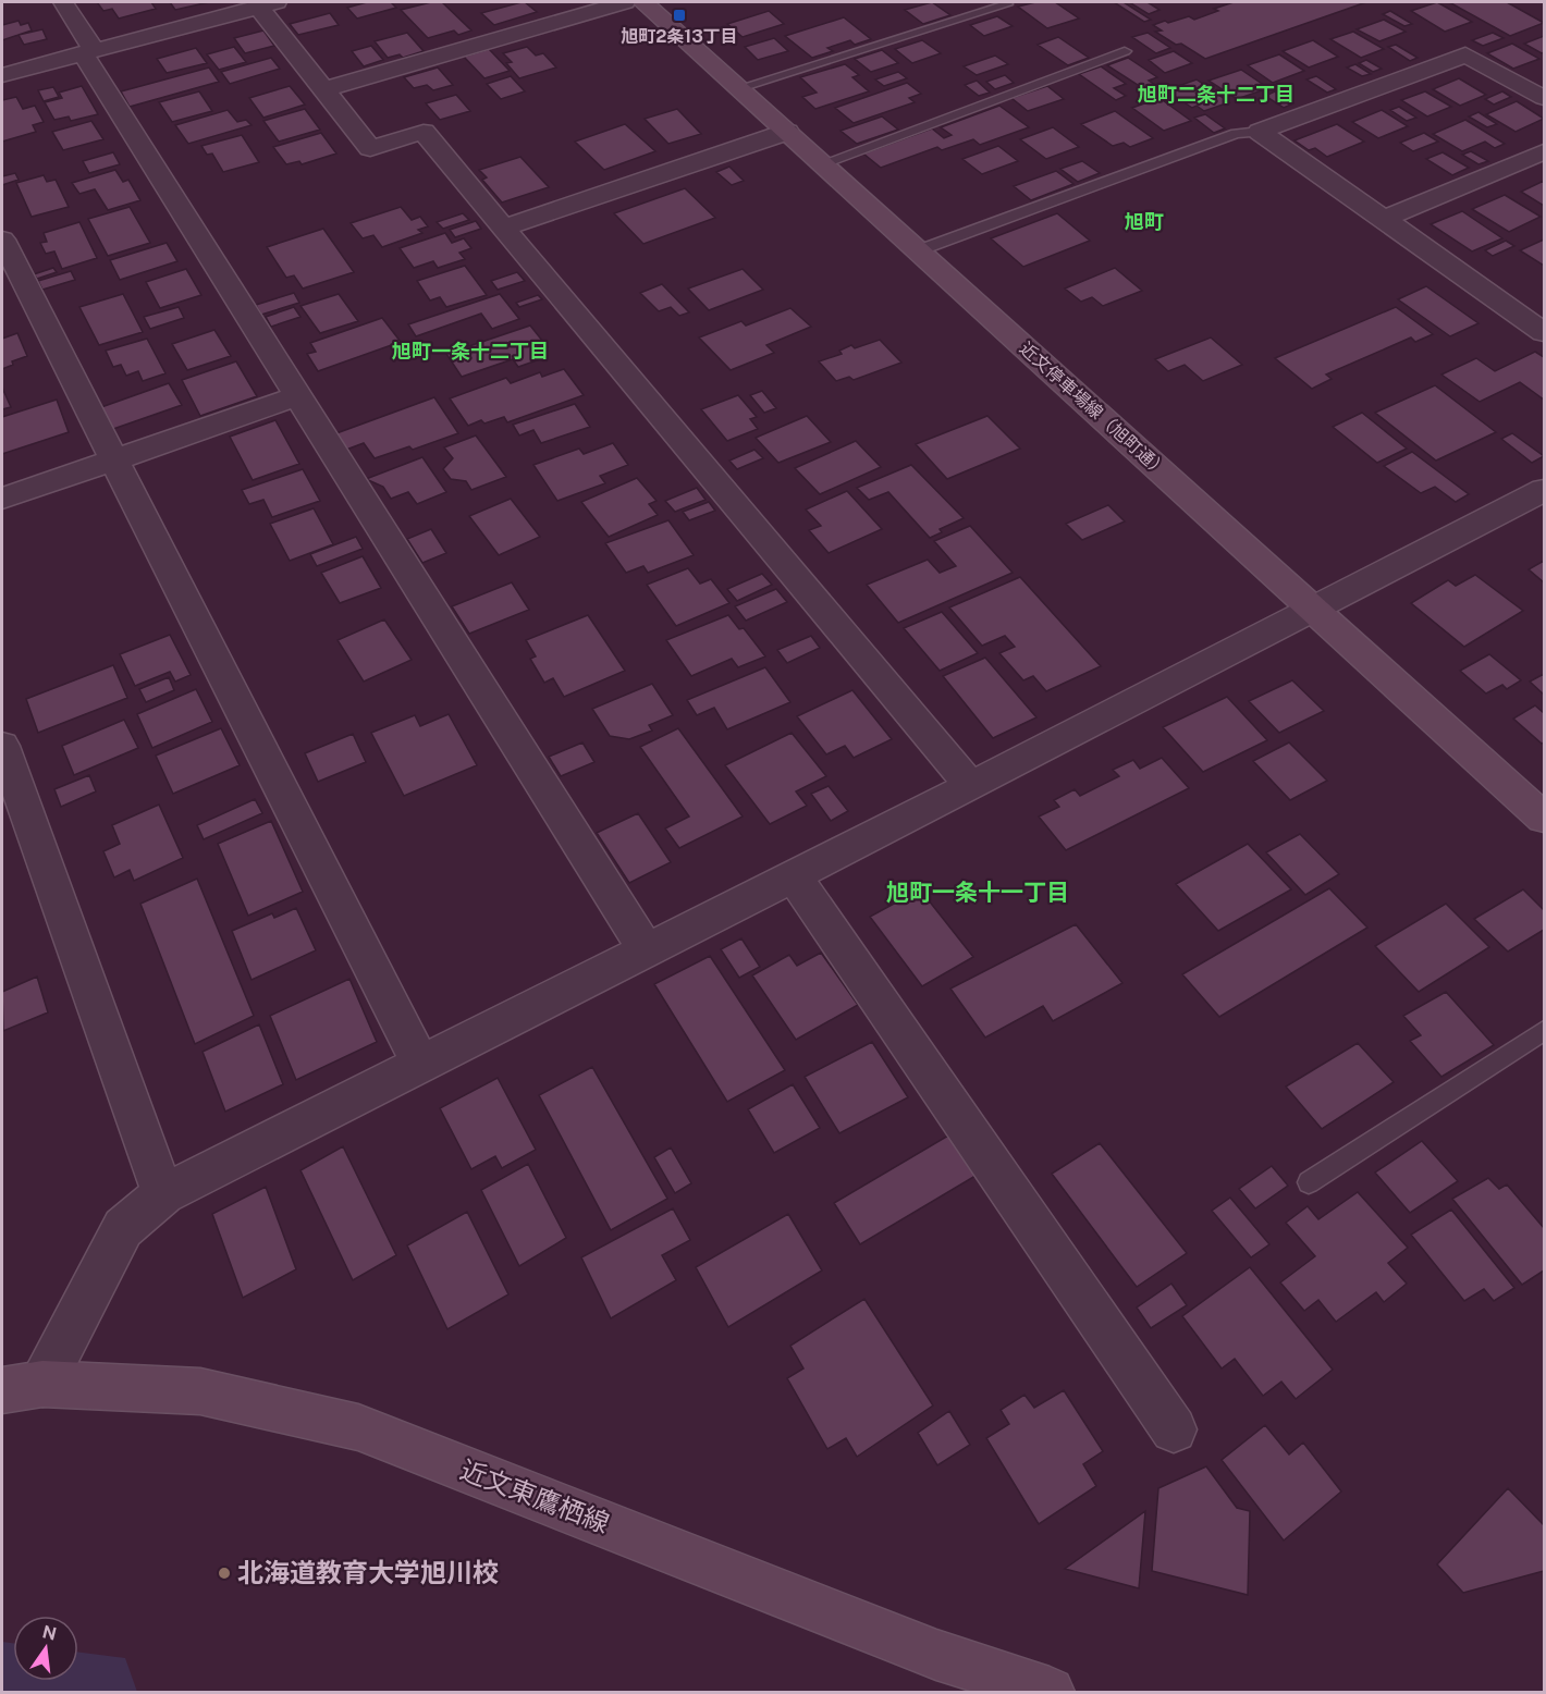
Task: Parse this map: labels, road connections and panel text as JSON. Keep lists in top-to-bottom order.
{
  "streets": {
    "main road": ["近文停車場線（旭町通）", "近文東鷹栖線"]
  },
  "districts": [
    "旭町二条十二丁目",
    "旭町",
    "旭町一条十二丁目",
    "旭町一条十一丁目"
  ],
  "places": {
    "transit": ["旭町2条13丁目"],
    "other": ["北海道教育大学旭川校"]
  },
  "north": "top"
}
